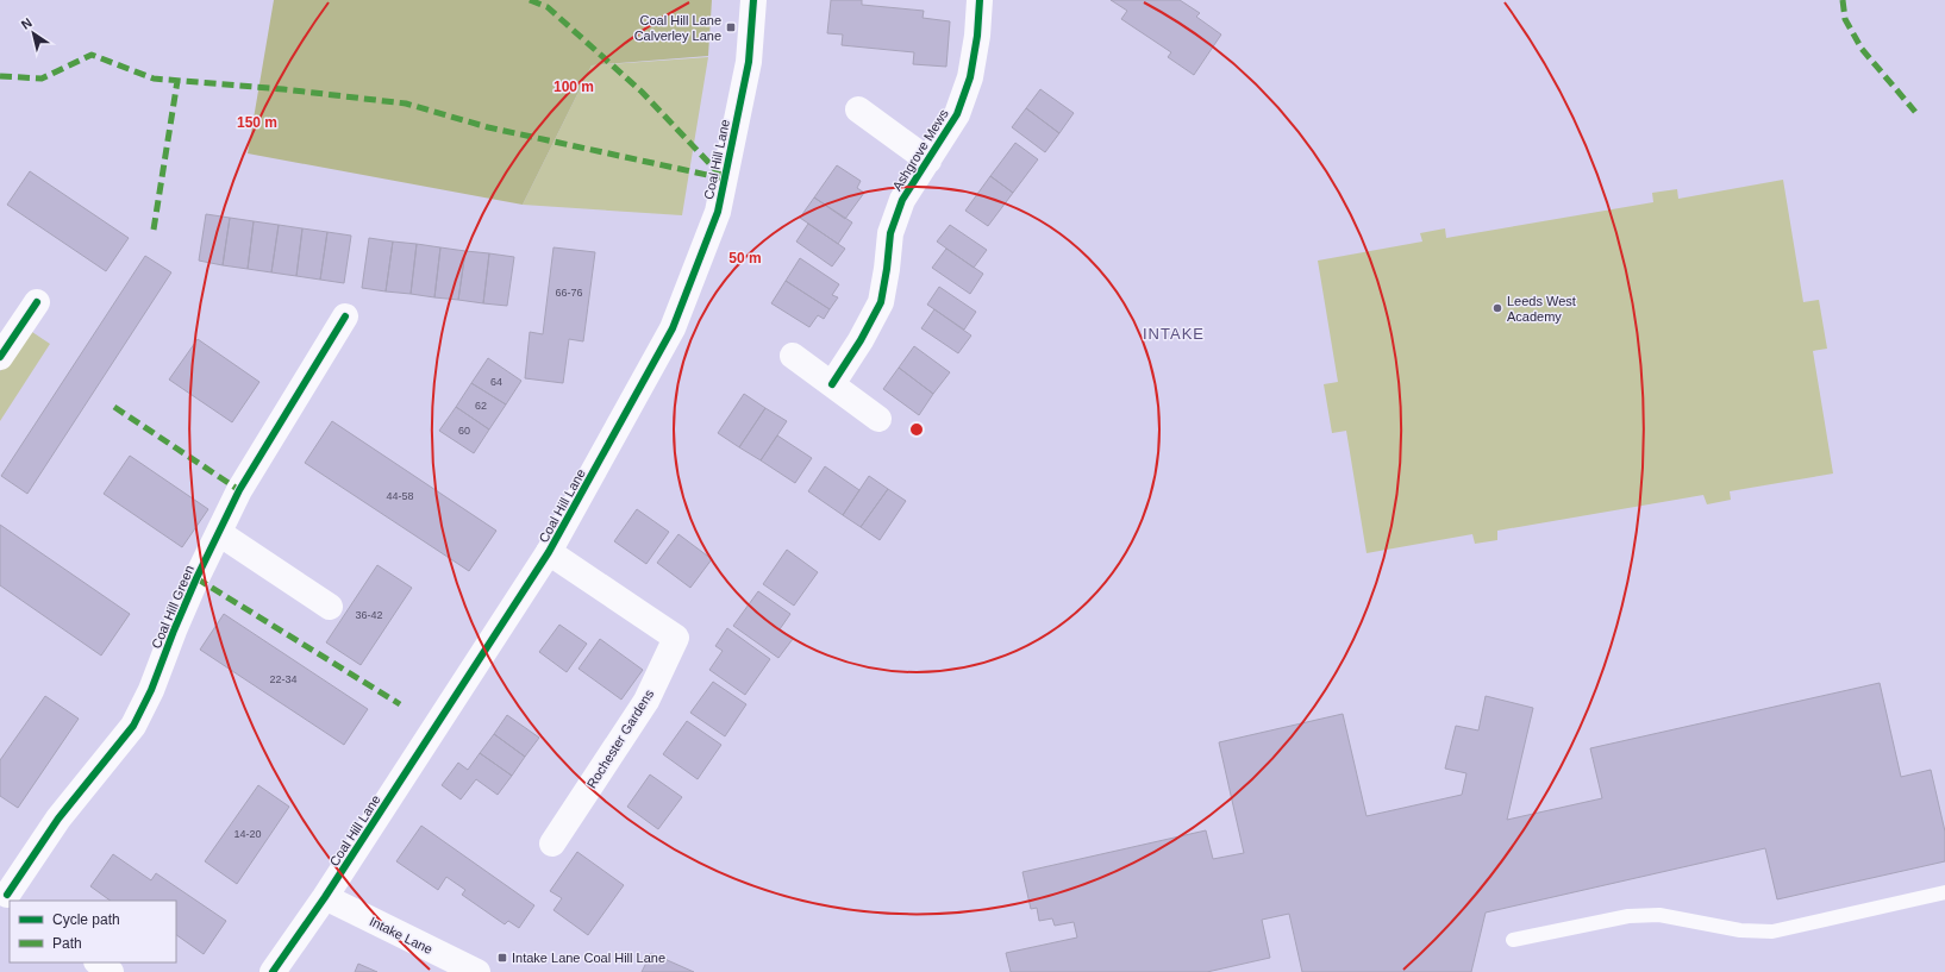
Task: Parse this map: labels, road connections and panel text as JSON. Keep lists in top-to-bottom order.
{
  "streets": {
    "street": [
      "Ashgrove Mews",
      "Coal Hill Lane",
      "Coal Hill Green",
      "Rochester Gardens",
      "Intake Lane"
    ]
  },
  "crossings": [
    ["Coal Hill Lane", "Rochester Gardens"],
    ["Coal Hill Lane", "Intake Lane"]
  ],
  "districts": ["INTAKE"],
  "places": {
    "transit": ["Coal Hill Lane Calverley Lane", "Intake Lane Coal Hill Lane"],
    "other": ["Leeds West Academy"]
  },
  "house_numbers": [
    "66-76",
    "64",
    "62",
    "60",
    "44-58",
    "36-42",
    "22-34",
    "14-20"
  ],
  "legend": ["Cycle path", "Path"],
  "north": "top left",
  "rings": ["100 m", "150 m", "50 m"]
}
